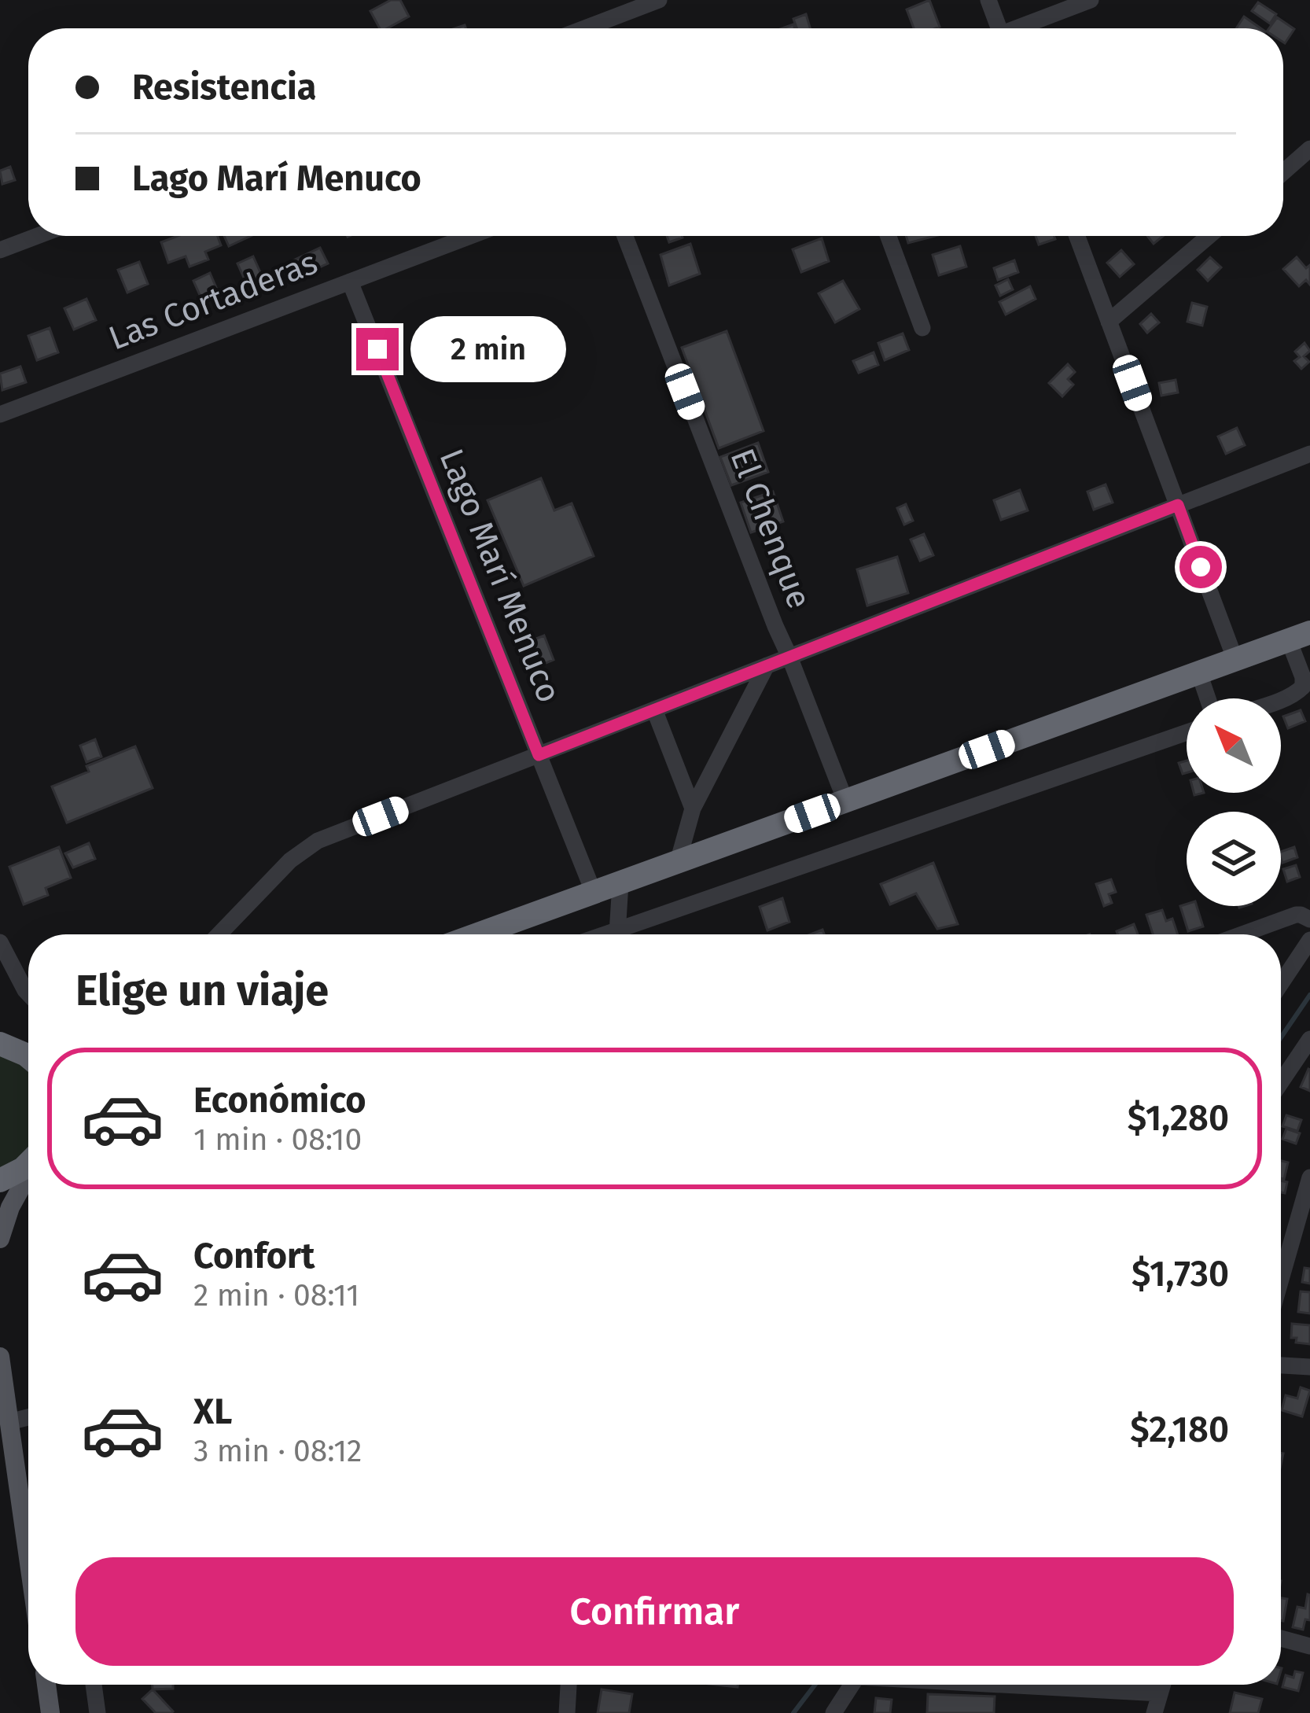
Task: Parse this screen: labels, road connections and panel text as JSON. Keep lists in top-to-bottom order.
{
  "streets": {
    "street": ["Las Cortaderas", "El Chenque", "Lago Marí Menuco"]
  },
  "crossings": [
    ["Las Cortaderas", "Lago Marí Menuco"]
  ],
  "north": "top left",
  "page": {
    "banner": ["Resistencia", "Lago Marí Menuco"],
    "bubble": "2 min",
    "heading": "Elige un viaje",
    "list": [
      {
        "name": "Económico",
        "note": "1 min · 08:10",
        "value": "$1,280"
      },
      {
        "name": "Confort",
        "note": "2 min · 08:11",
        "value": "$1,730"
      },
      {
        "name": "XL",
        "note": "3 min · 08:12",
        "value": "$2,180"
      }
    ],
    "buttons": "Confirmar"
  }
}
